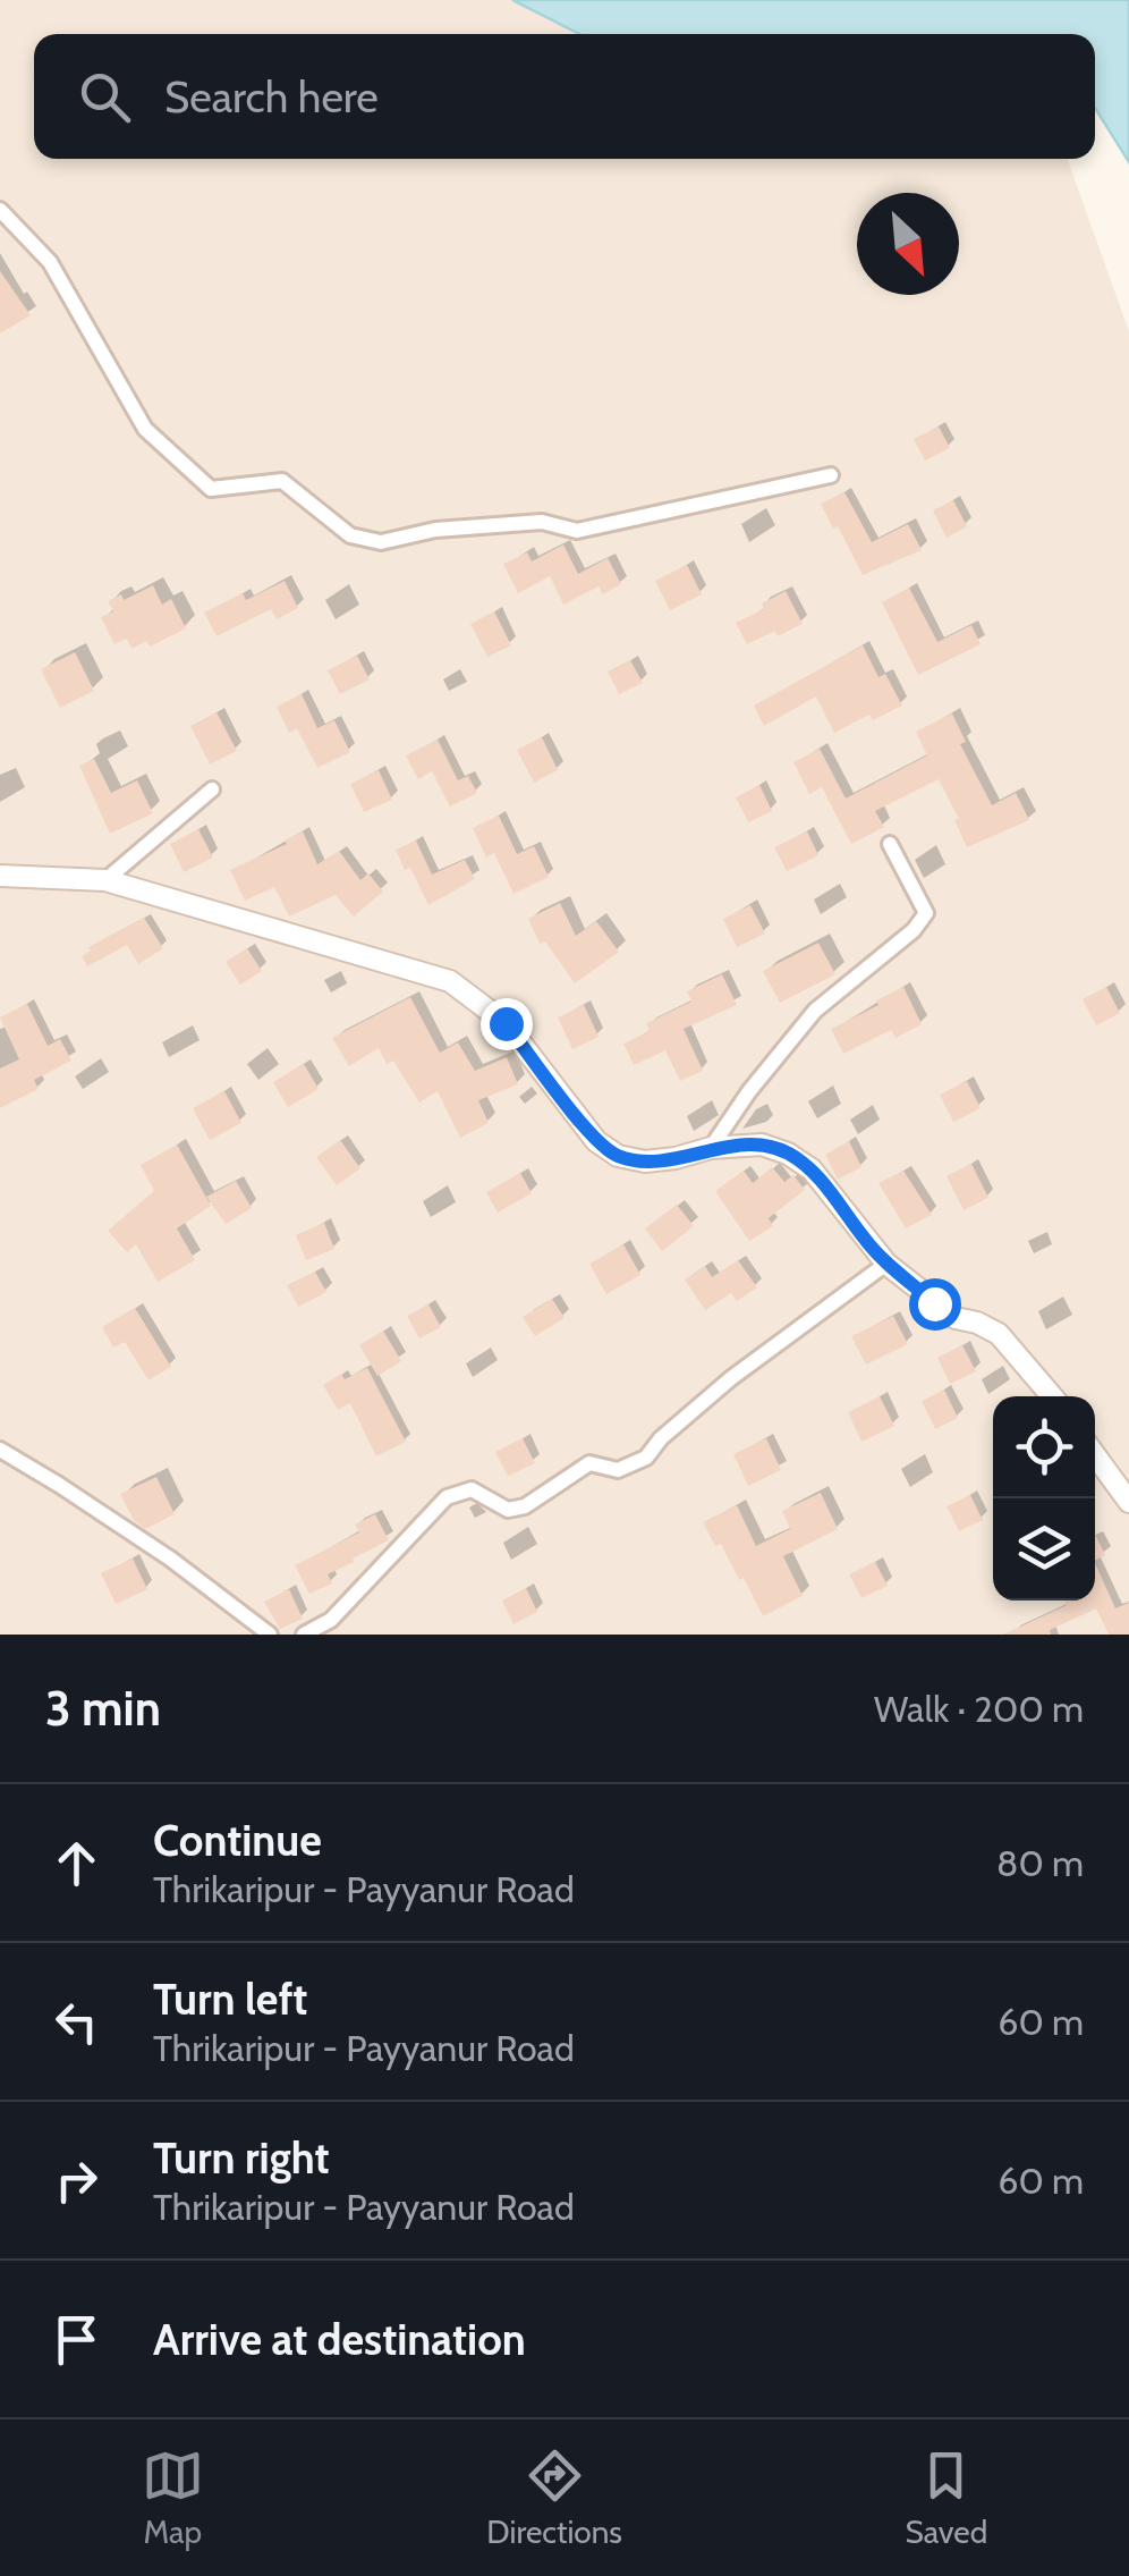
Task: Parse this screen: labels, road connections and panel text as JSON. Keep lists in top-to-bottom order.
{
  "north": "bottom right",
  "page": {
    "search": "Search here",
    "heading": ["3 min", "Walk · 200 m"],
    "list": [
      ["Continue", "Thrikaripur - Payyanur Road", "80 m"],
      ["Turn left", "Thrikaripur - Payyanur Road", "60 m"],
      ["Turn right", "Thrikaripur - Payyanur Road", "60 m"],
      "Arrive at destination"
    ],
    "nav": ["Map", "Directions", "Saved"]
  }
}
